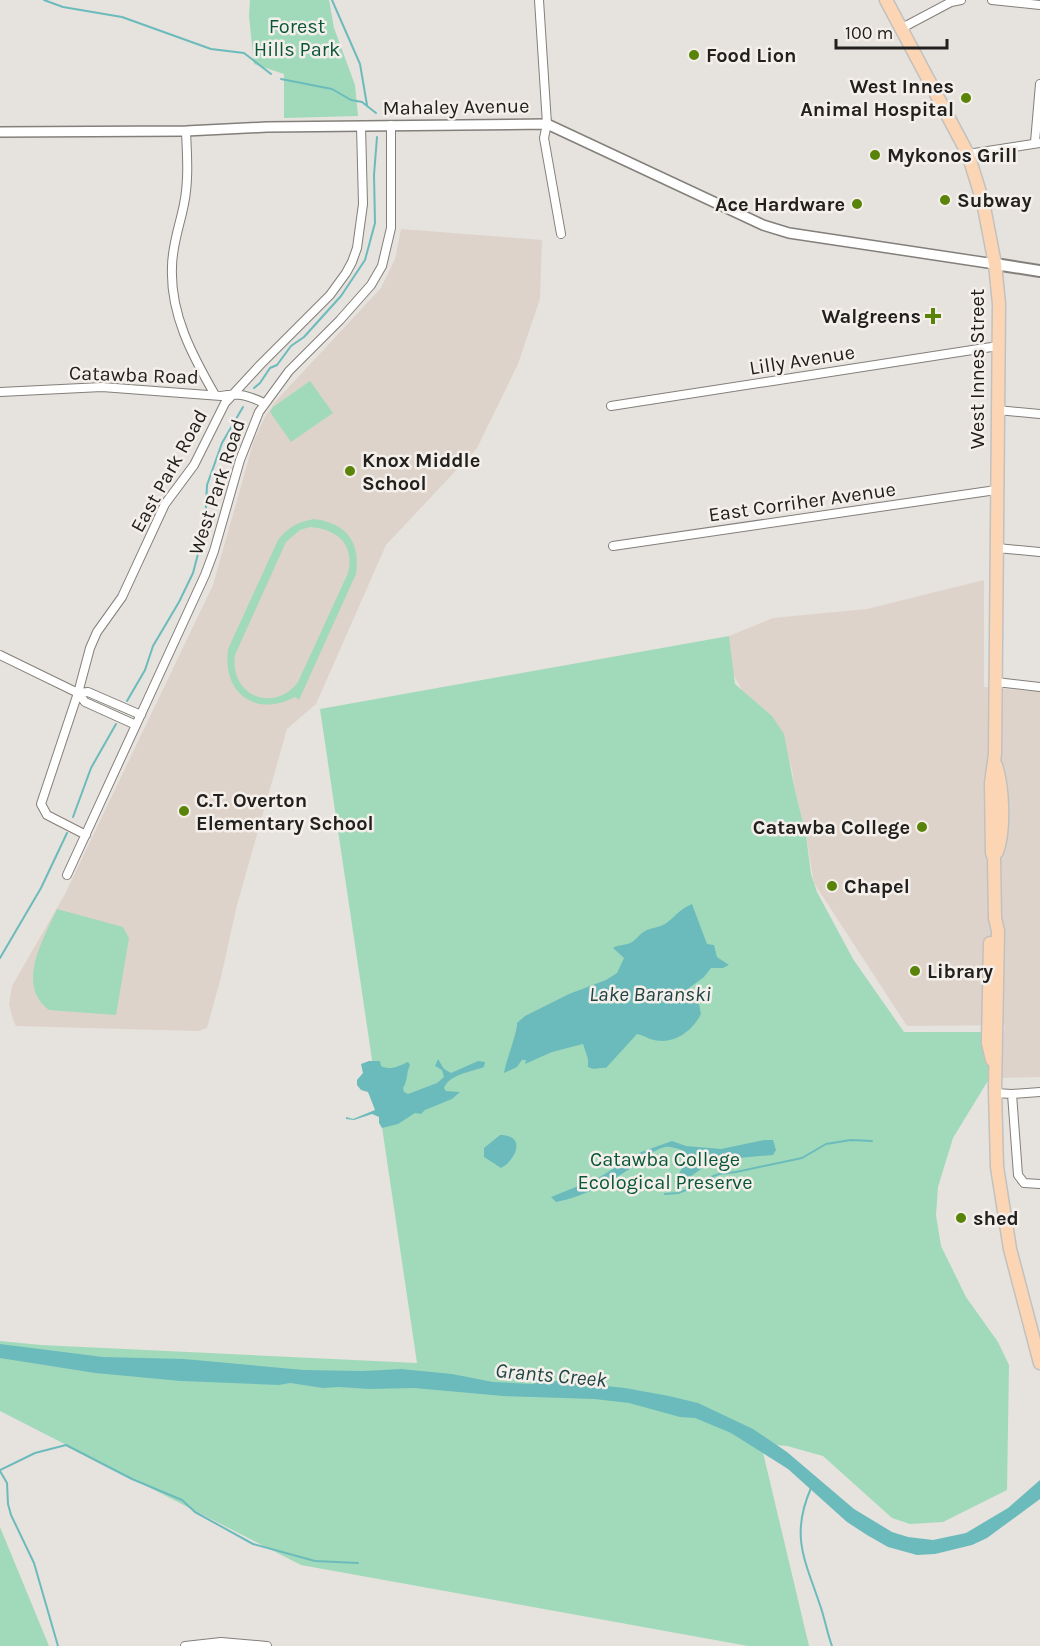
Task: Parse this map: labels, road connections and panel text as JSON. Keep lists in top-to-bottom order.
{
  "streets": {
    "main road": ["West Innes Street"],
    "street": [
      "Mahaley Avenue",
      "Lilly Avenue",
      "Catawba Road",
      "East Park Road",
      "West Park Road",
      "East Corriher Avenue"
    ]
  },
  "crossings": [
    ["Mahaley Avenue", "West Innes Street"],
    ["Mahaley Avenue", "East Park Road"],
    ["Mahaley Avenue", "West Park Road"],
    ["Lilly Avenue", "West Innes Street"],
    ["West Innes Street", "East Corriher Avenue"],
    ["Catawba Road", "East Park Road"],
    ["Catawba Road", "West Park Road"],
    ["East Park Road", "West Park Road"]
  ],
  "water": ["Lake Baranski", "Grants Creek"],
  "parks": ["Forest Hills Park", "Catawba College Ecological Preserve"],
  "places": {
    "other": [
      "Food Lion",
      "West Innes Animal Hospital",
      "Mykonos Grill",
      "Subway",
      "Ace Hardware",
      "Knox Middle School",
      "C.T. Overton Elementary School",
      "Catawba College",
      "Chapel",
      "Library",
      "shed"
    ],
    "health": ["Walgreens"]
  },
  "scale_bar": "100 m"
}
